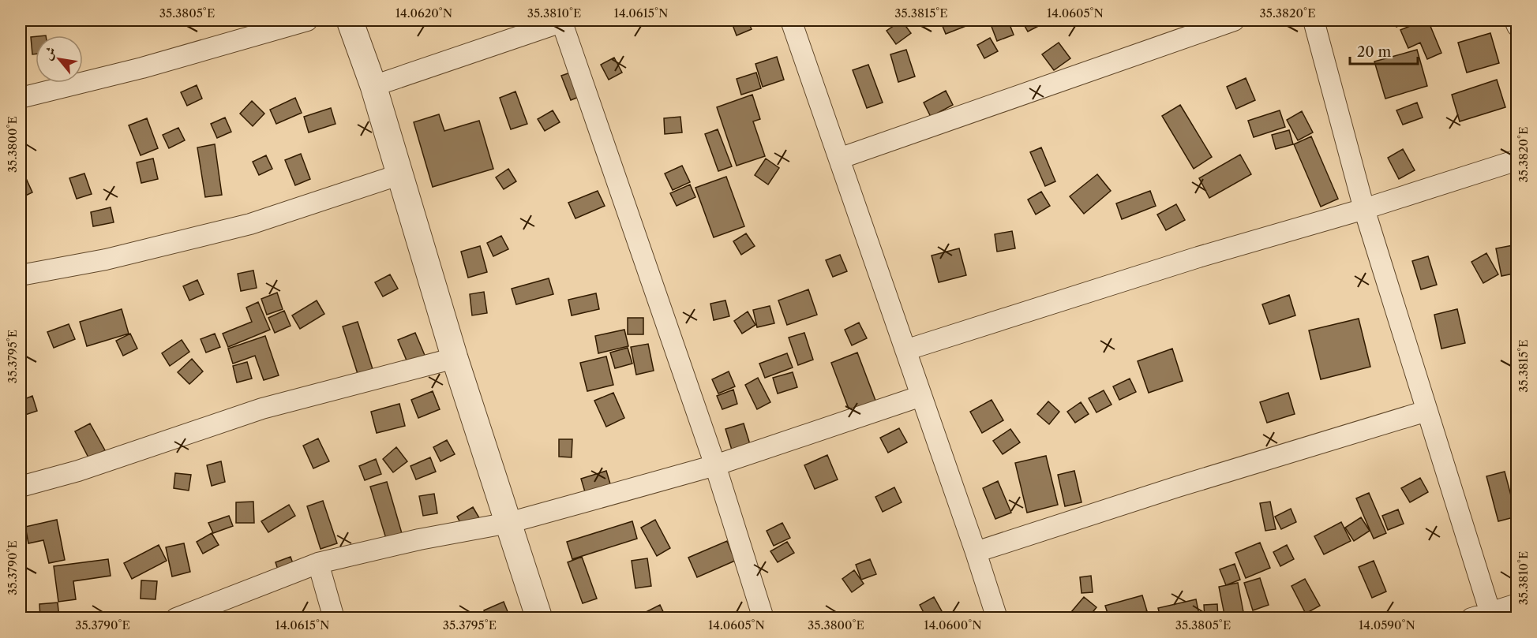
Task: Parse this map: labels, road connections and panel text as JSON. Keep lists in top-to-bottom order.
{
  "scale_bar": "20 m",
  "north": "top left",
  "coordinates": [
    "35.3805°E",
    "14.0620°N",
    "35.3810°E",
    "14.0615°N",
    "35.3815°E",
    "14.0605°N",
    "35.3820°E",
    "35.3800°E",
    "35.3795°E",
    "35.3790°E",
    "14.0600°N",
    "14.0590°N"
  ]
}
